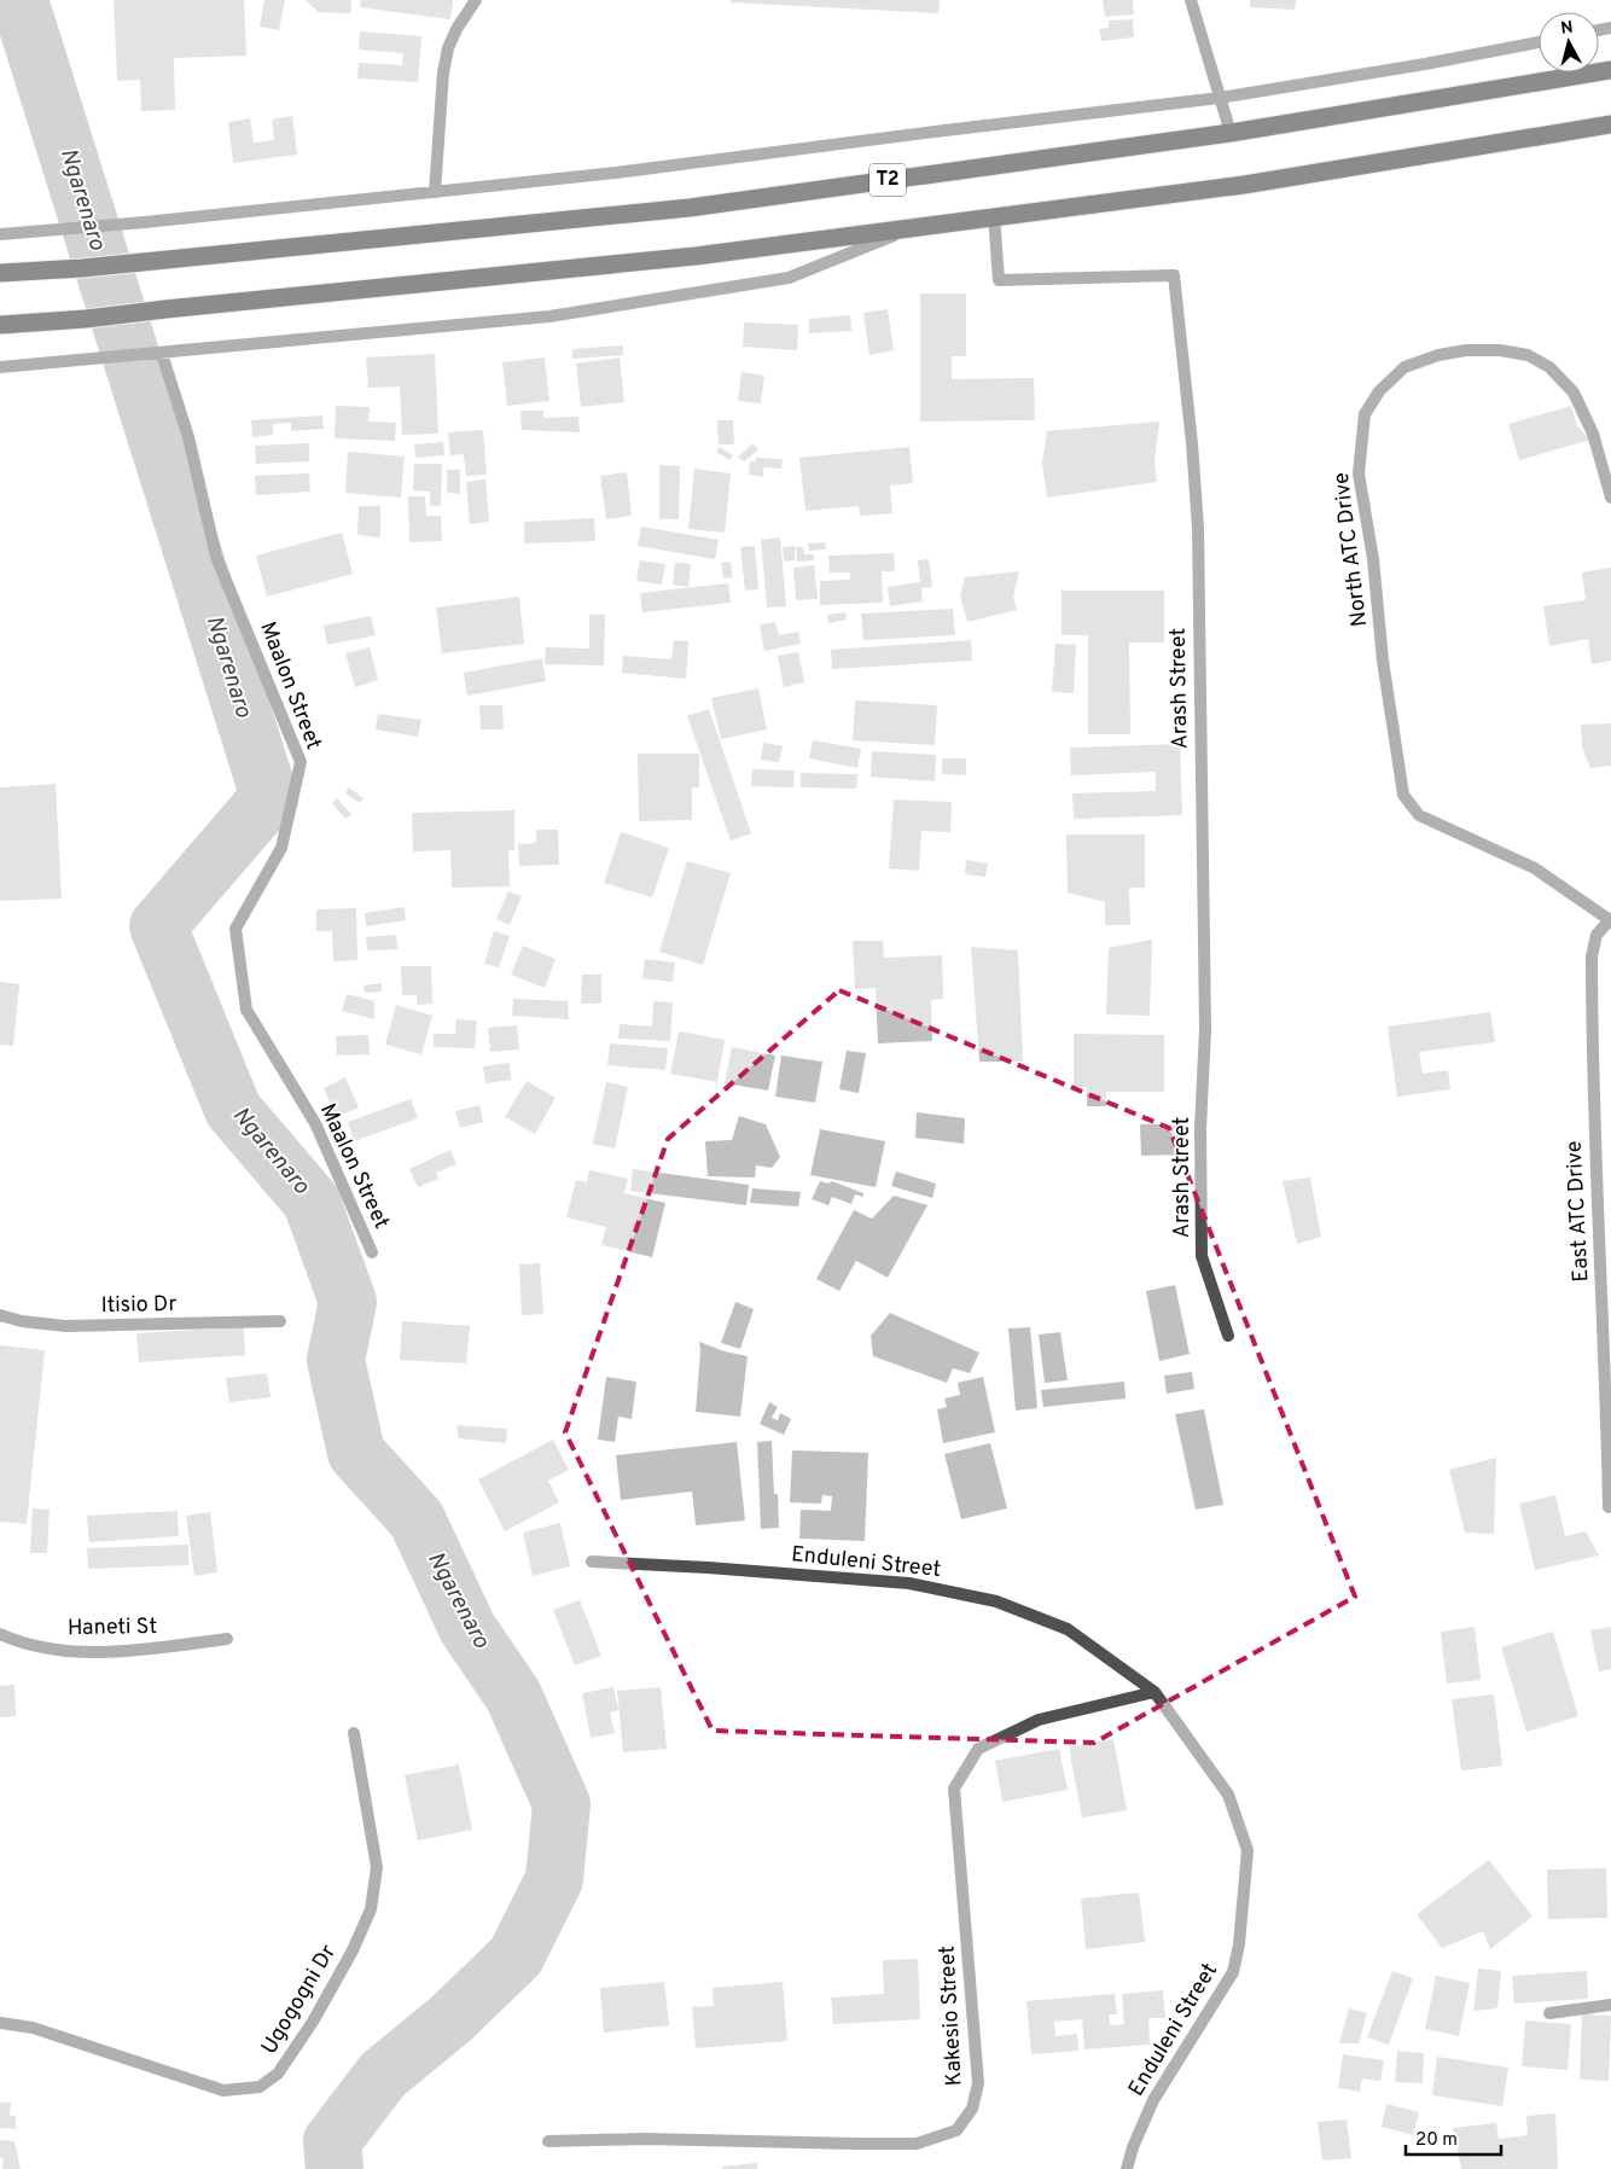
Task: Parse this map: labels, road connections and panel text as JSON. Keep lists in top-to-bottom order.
{
  "streets": {
    "highway": ["T2"],
    "street": [
      "North ATC Drive",
      "Maalon Street",
      "Arash Street",
      "East ATC Drive",
      "Itisio Dr",
      "Enduleni Street",
      "Haneti St",
      "Ugogogni Dr",
      "Kakesio Street"
    ]
  },
  "crossings": [
    ["North ATC Drive", "East ATC Drive"],
    ["Enduleni Street", "Kakesio Street"]
  ],
  "water": ["Ngarenaro"],
  "scale_bar": "20 m",
  "north": "top"
}
